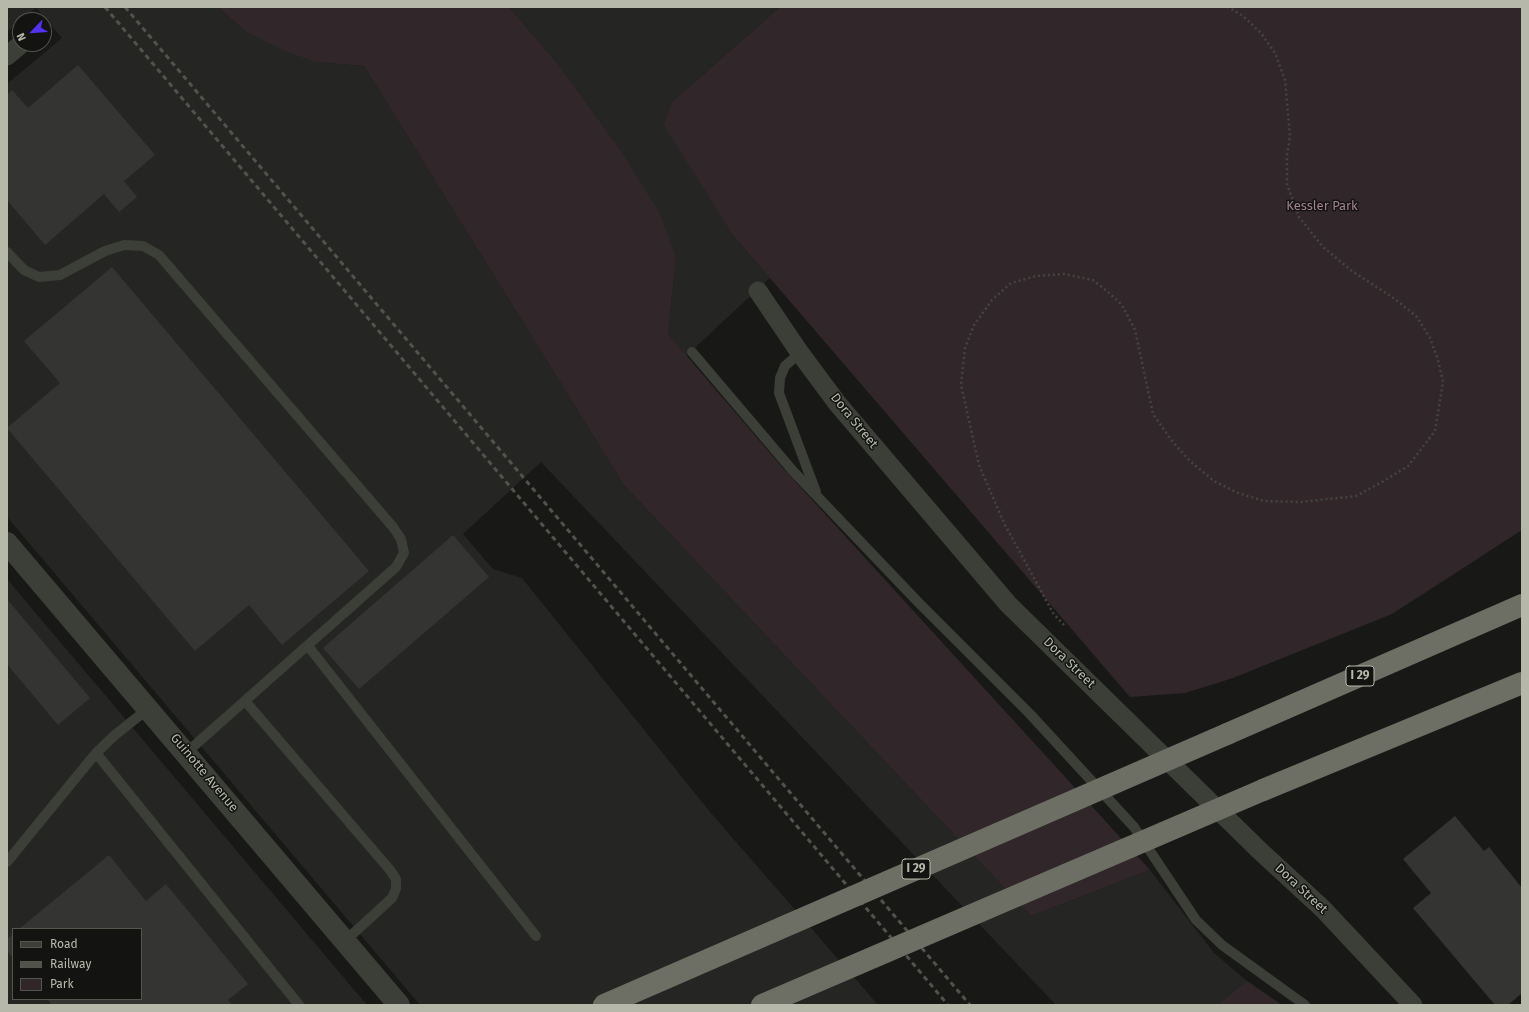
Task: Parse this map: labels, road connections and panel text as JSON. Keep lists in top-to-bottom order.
{
  "streets": {
    "highway": ["I 29"],
    "street": ["Dora Street", "Guinotte Avenue"]
  },
  "parks": ["Kessler Park"],
  "legend": ["Road", "Railway", "Park"],
  "north": "bottom left"
}
